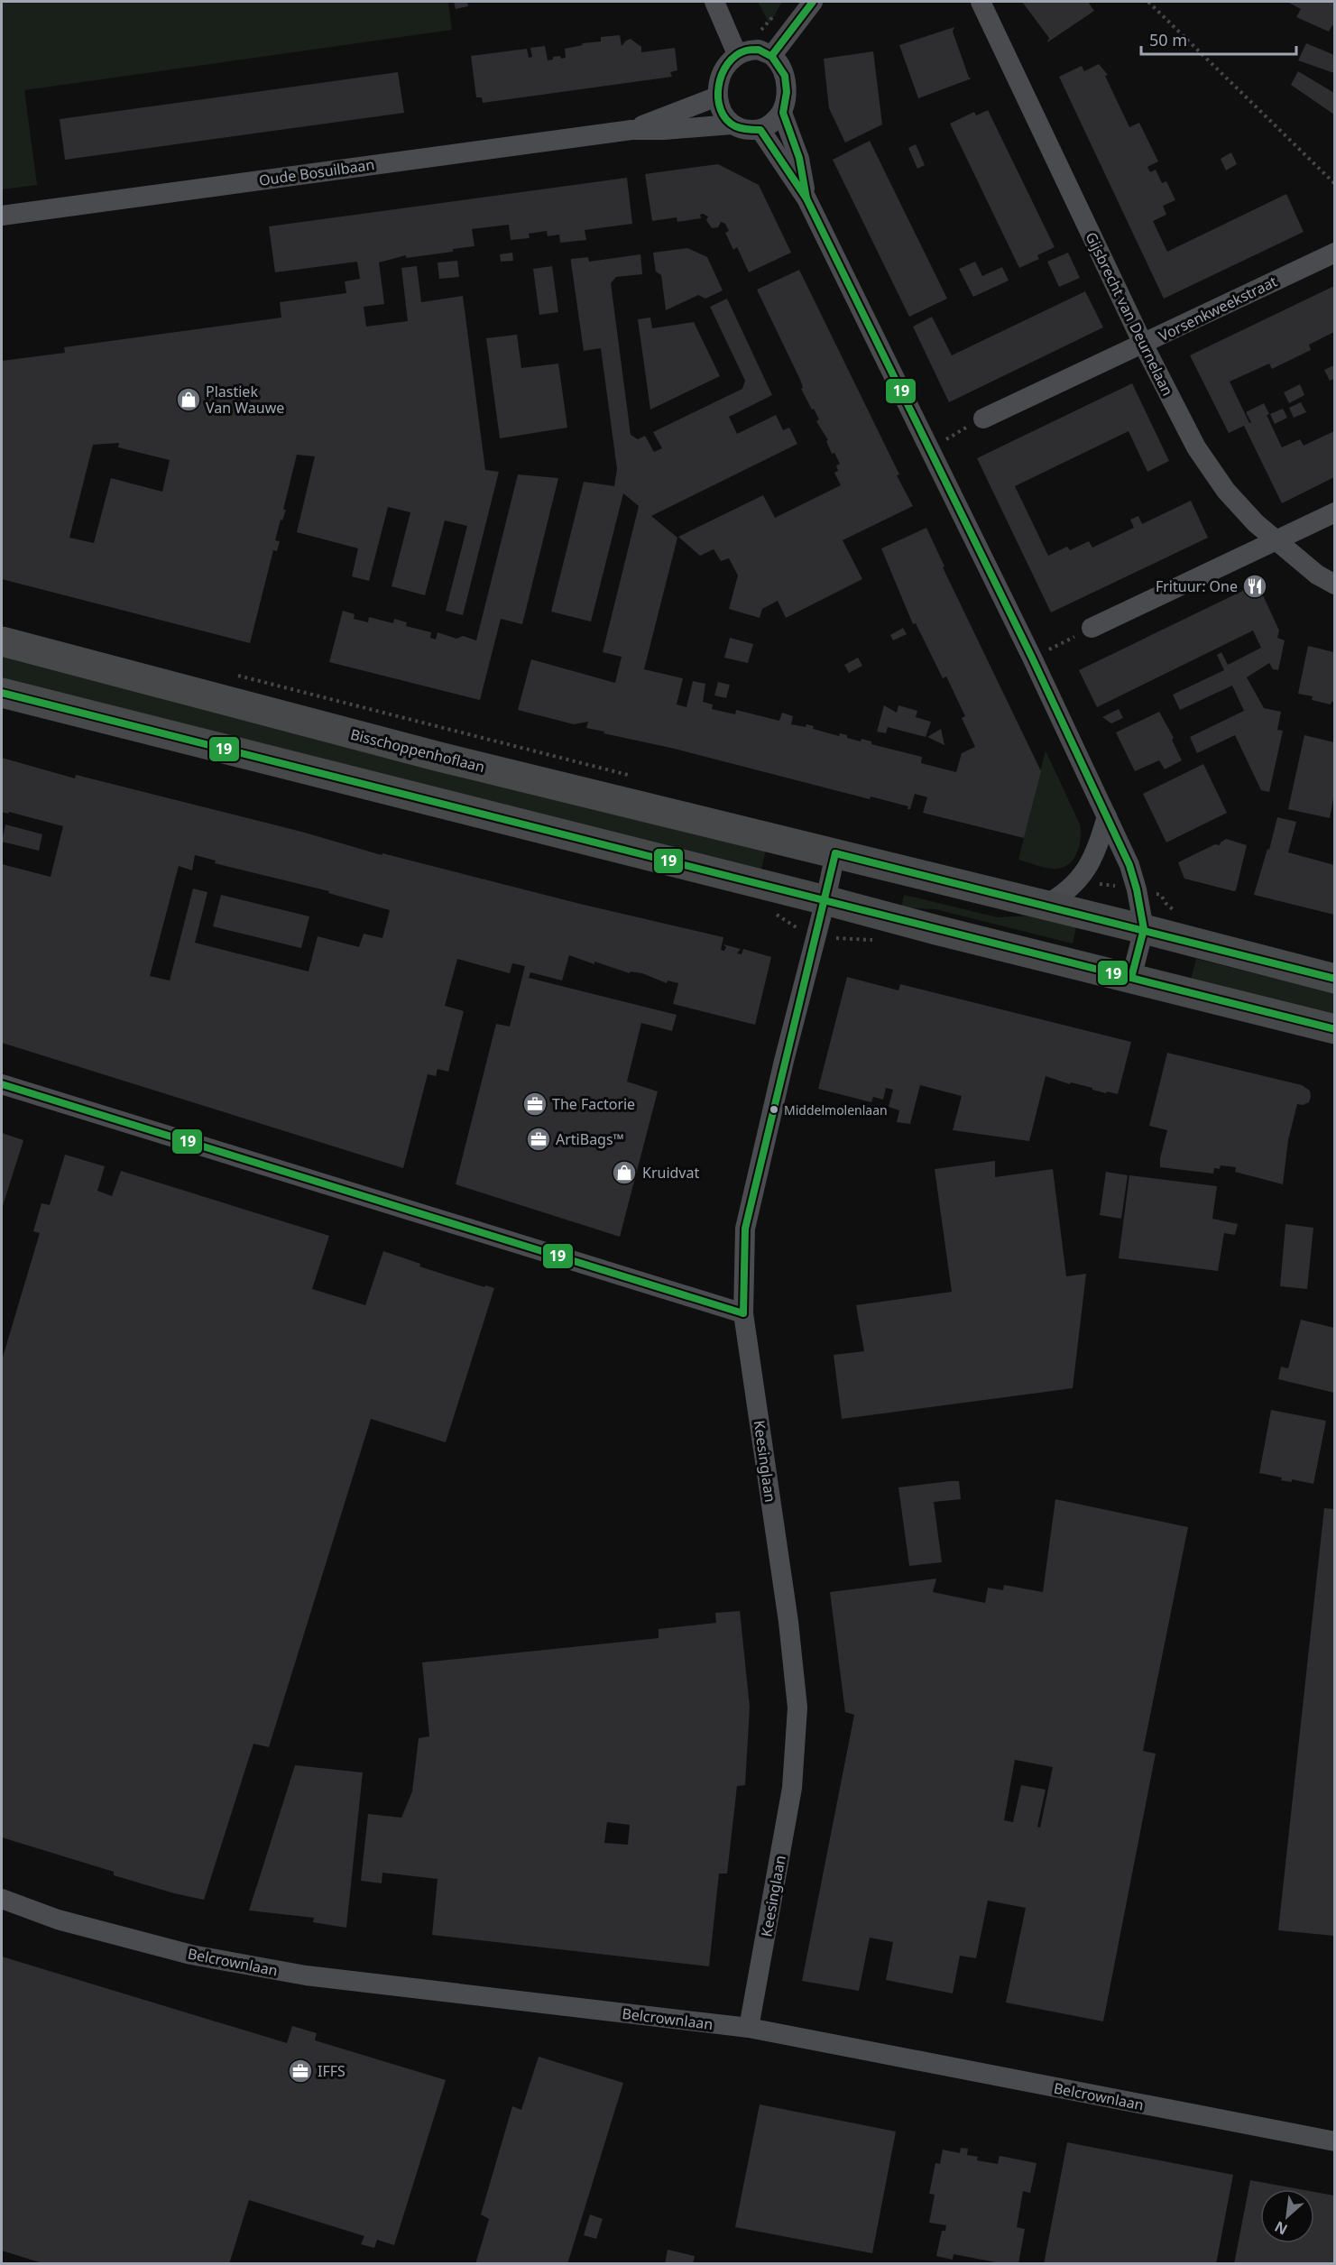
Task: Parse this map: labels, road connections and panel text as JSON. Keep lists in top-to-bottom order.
{
  "streets": {
    "main road": ["Bisschoppenhoflaan"],
    "street": [
      "Oude Bosuilbaan",
      "Vorsenkweekstraat",
      "Gijsbrecht van Deurnelaan",
      "Keesinglaan",
      "Belcrownlaan"
    ]
  },
  "crossings": [
    ["Vorsenkweekstraat", "Gijsbrecht van Deurnelaan"],
    ["Keesinglaan", "Belcrownlaan"]
  ],
  "places": {
    "shop": ["Plastiek Van Wauwe", "Kruidvat"],
    "restaurant": ["Frituur: One"],
    "office": ["The Factorie", "ArtiBags™", "IFFS"],
    "other": ["Middelmolenlaan"]
  },
  "lines": ["transit line 19"],
  "scale_bar": "50 m",
  "north": "bottom left"
}
